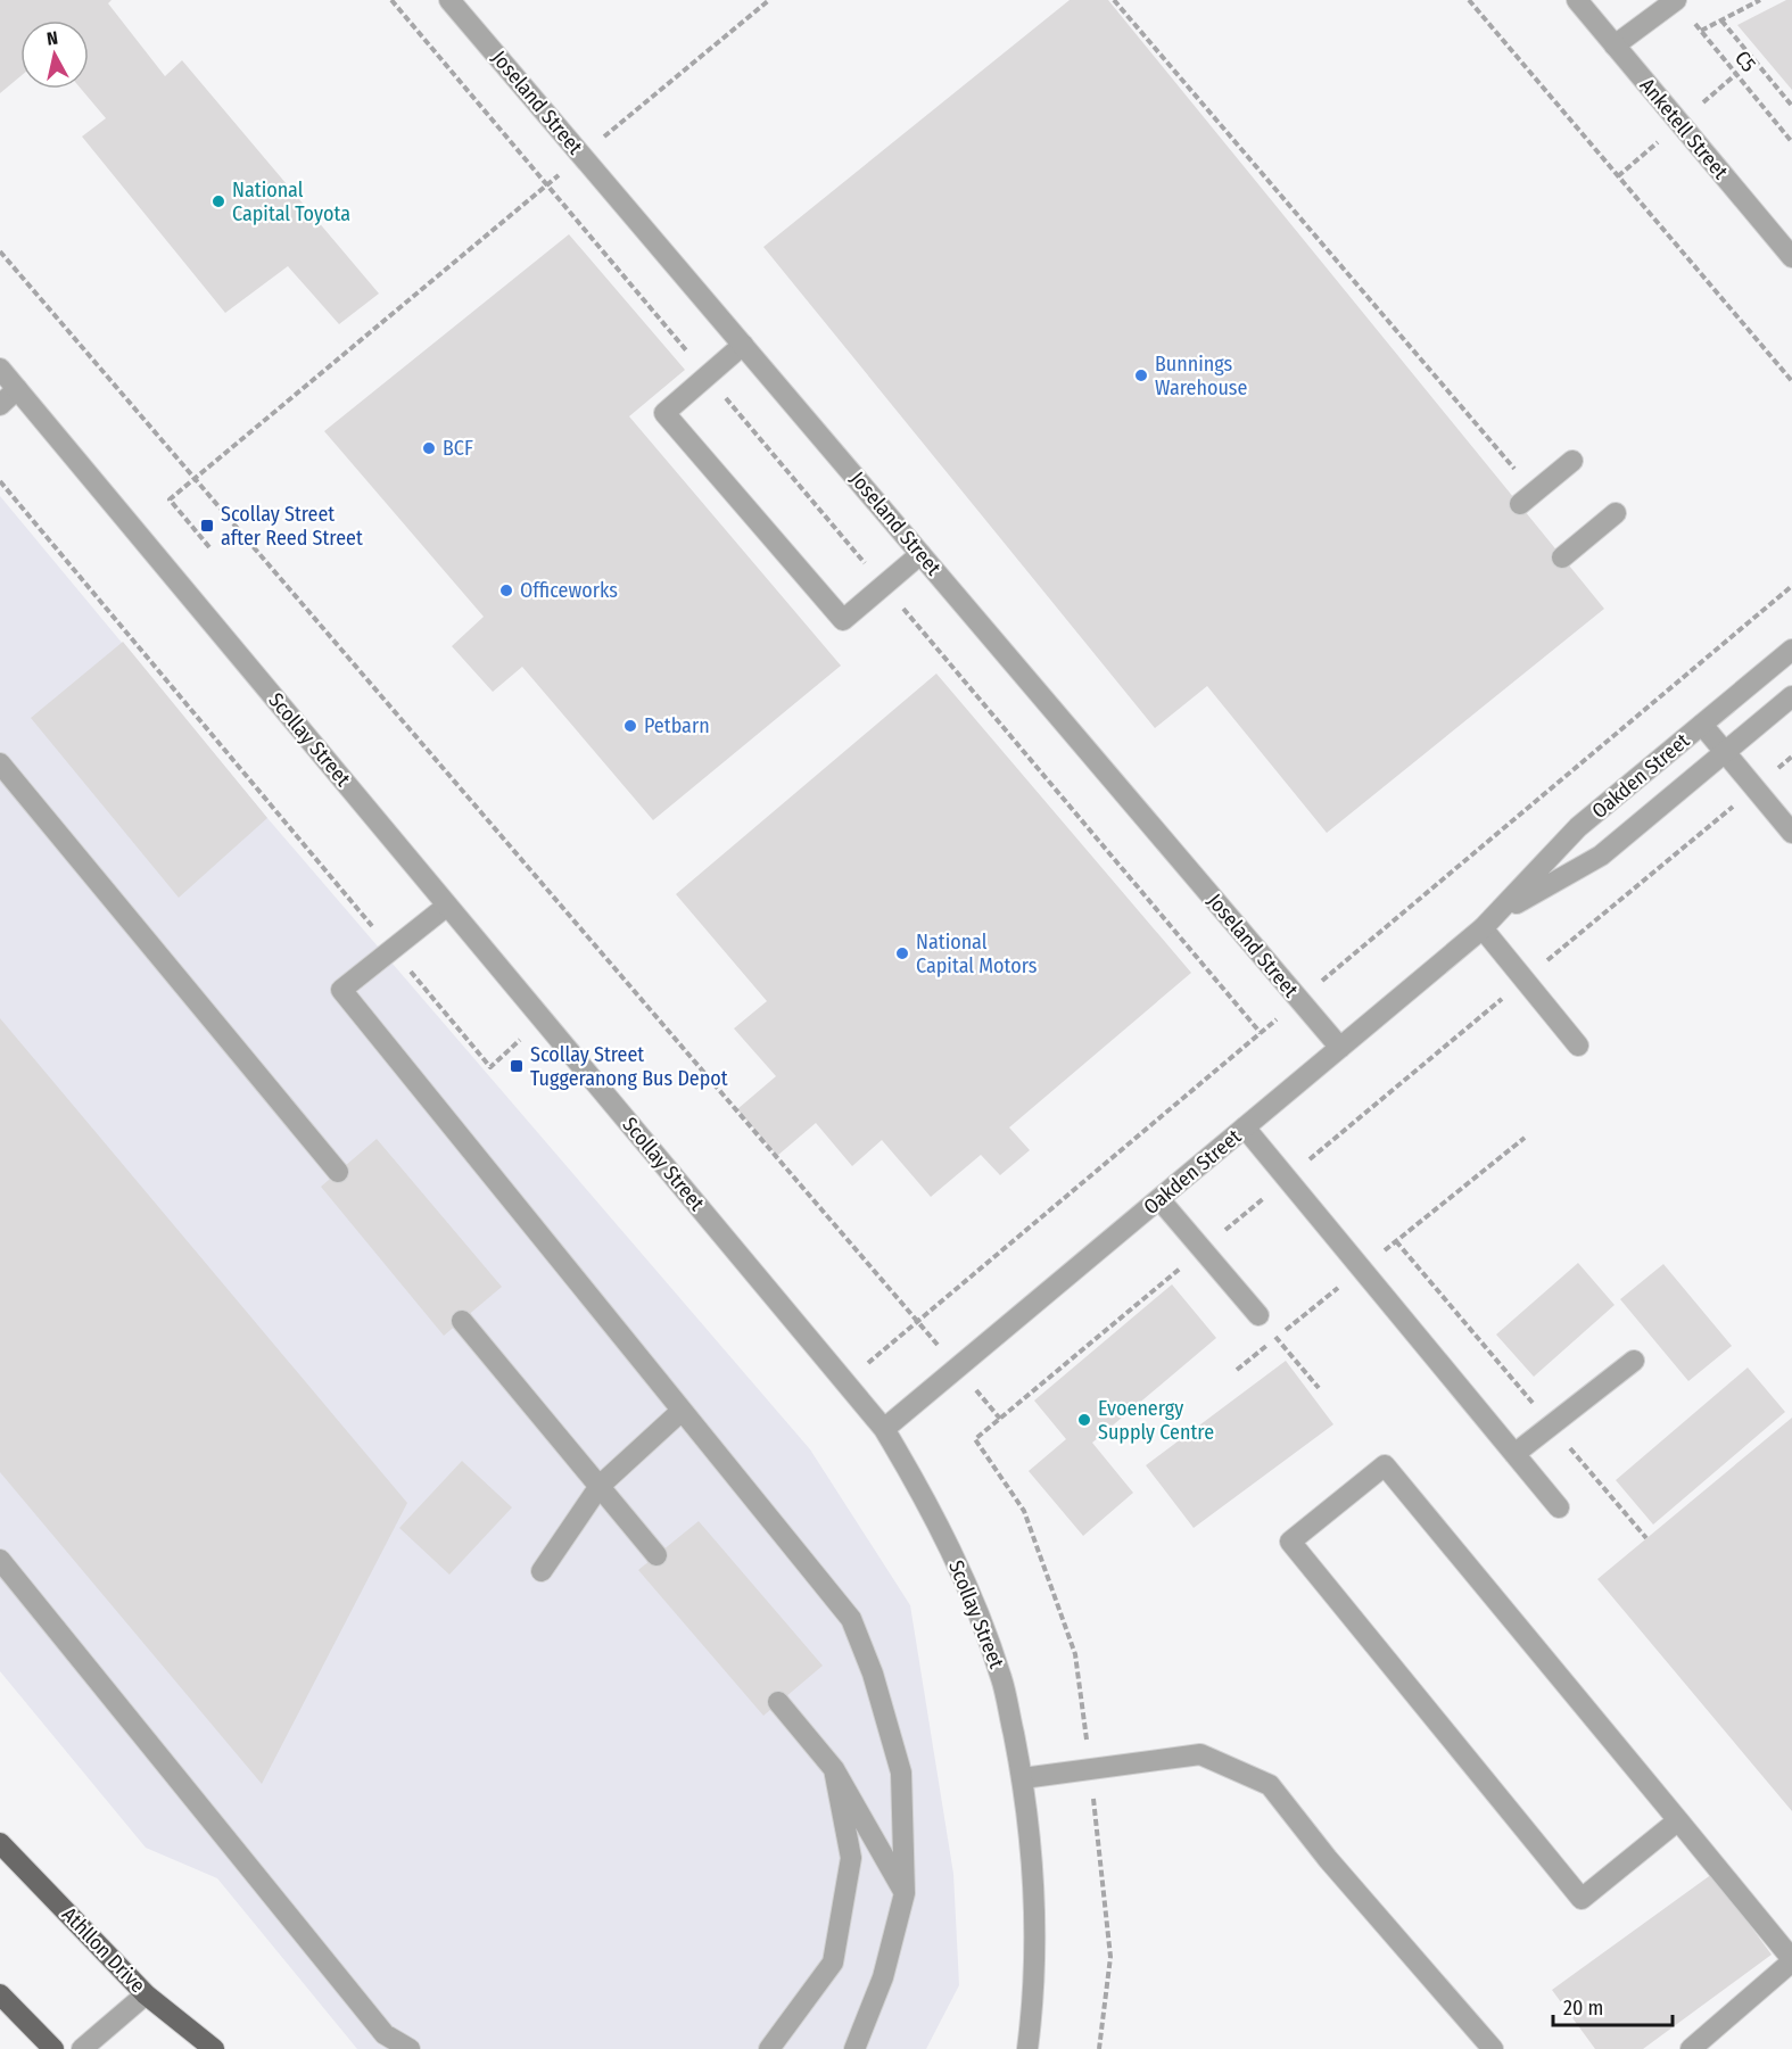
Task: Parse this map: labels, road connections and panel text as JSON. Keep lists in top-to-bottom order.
{
  "streets": {
    "main road": ["Athllon Drive"],
    "street": [
      "Joseland Street",
      "Anketell Street",
      "Scollay Street",
      "Oakden Street"
    ],
    "path": ["C5"]
  },
  "crossings": [
    ["Joseland Street", "Oakden Street"],
    ["Scollay Street", "Oakden Street"]
  ],
  "places": {
    "other": [
      "National Capital Toyota",
      "Bunnings Warehouse",
      "BCF",
      "Officeworks",
      "Petbarn",
      "National Capital Motors",
      "Evoenergy Supply Centre"
    ],
    "transit": ["Scollay Street after Reed Street", "Scollay Street Tuggeranong Bus Depot"]
  },
  "scale_bar": "20 m",
  "north": "top"
}
